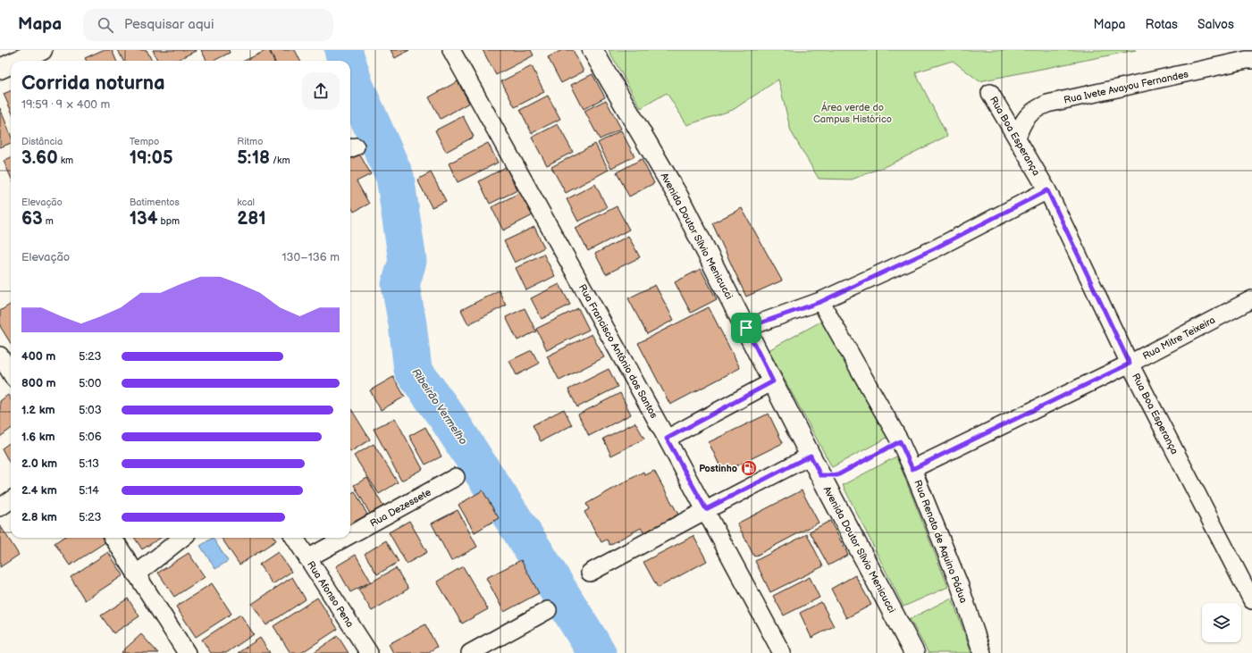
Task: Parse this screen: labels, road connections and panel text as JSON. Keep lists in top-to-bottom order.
{
  "streets": {
    "main road": ["Avenida Doutor Sílvio Menicucci"],
    "street": [
      "Rua Ivete Avayou Fernandes",
      "Rua Boa Esperança",
      "Rua Mitre Teixeira",
      "Rua Francisco Antônio dos Santos",
      "Rua Dezessete",
      "Rua Renato de Aquino Pádua",
      "Rua Afonso Pena"
    ]
  },
  "crossings": [
    ["Rua Ivete Avayou Fernandes", "Rua Boa Esperança"],
    ["Rua Boa Esperança", "Rua Mitre Teixeira"],
    ["Rua Mitre Teixeira", "Rua Renato de Aquino Pádua"],
    ["Rua Dezessete", "Rua Afonso Pena"]
  ],
  "water": ["Ribeirão Vermelho"],
  "parks": ["Área verde do Campus Histórico"],
  "places": {
    "fuel station": ["Postinho"]
  },
  "page": {
    "header": "Mapa",
    "search": "Pesquisar aqui",
    "nav": ["Mapa", "Rotas", "Salvos"],
    "heading": ["Corrida noturna", "19:59 · 9 × 400 m"],
    "stats": [
      ["Distância", "3.60 km"],
      ["Tempo", "19:05"],
      ["Ritmo", "5:18 /km"],
      ["Elevação", "63 m"],
      ["Batimentos", "134 bpm"],
      ["kcal", "281"]
    ],
    "chart": ["Elevação", "130–136 m"],
    "list": [
      {
        "name": "400 m",
        "note": "5:23"
      },
      {
        "name": "800 m",
        "note": "5:00"
      },
      {
        "name": "1.2 km",
        "note": "5:03"
      },
      {
        "name": "1.6 km",
        "note": "5:06"
      },
      {
        "name": "2.0 km",
        "note": "5:13"
      },
      {
        "name": "2.4 km",
        "note": "5:14"
      },
      {
        "name": "2.8 km",
        "note": "5:23"
      }
    ]
  }
}
